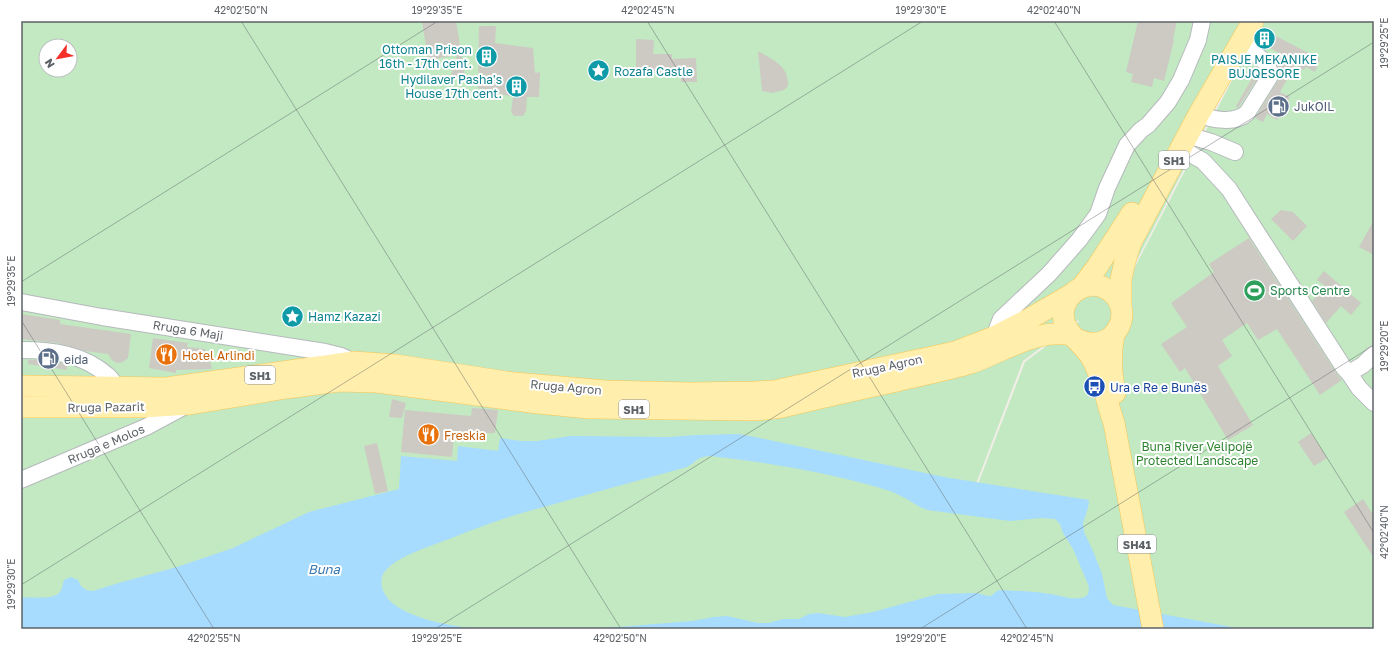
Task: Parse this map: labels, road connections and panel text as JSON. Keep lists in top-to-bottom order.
{
  "streets": {
    "main road": [
      "SH1",
      "Rruga Agron",
      "Rruga Pazarit",
      "SH41"
    ],
    "street": ["Rruga 6 Maji", "Rruga e Molos"]
  },
  "crossings": [
    ["SH1", "Rruga Agron"],
    ["SH1", "SH41"],
    ["Rruga 6 Maji", "Rruga Agron"],
    ["Rruga Agron", "Rruga Pazarit"],
    ["Rruga Agron", "Rruga e Molos"],
    ["Rruga Agron", "SH41"],
    ["Rruga Pazarit", "Rruga e Molos"]
  ],
  "water": ["Buna"],
  "parks": ["Buna River Velipojë Protected Landscape"],
  "places": {
    "building": ["PAISJE MEKANIKE BUJQESORE", "Ottoman Prison 16th - 17th cent.", "Hydilaver Pasha's House 17th cent."],
    "place": ["Rozafa Castle", "Hamz Kazazi"],
    "fuel station": ["JukOIL", "eida"],
    "sports": ["Sports Centre"],
    "restaurant": ["Hotel Arlindi", "Freskia"],
    "bus stop": ["Ura e Re e Bunës"]
  },
  "north": "bottom left",
  "coordinates": [
    "42°02'50\"N",
    "19°29'35\"E",
    "42°02'45\"N",
    "19°29'30\"E",
    "42°02'40\"N",
    "19°29'25\"E",
    "19°29'20\"E",
    "42°02'55\"N"
  ]
}
